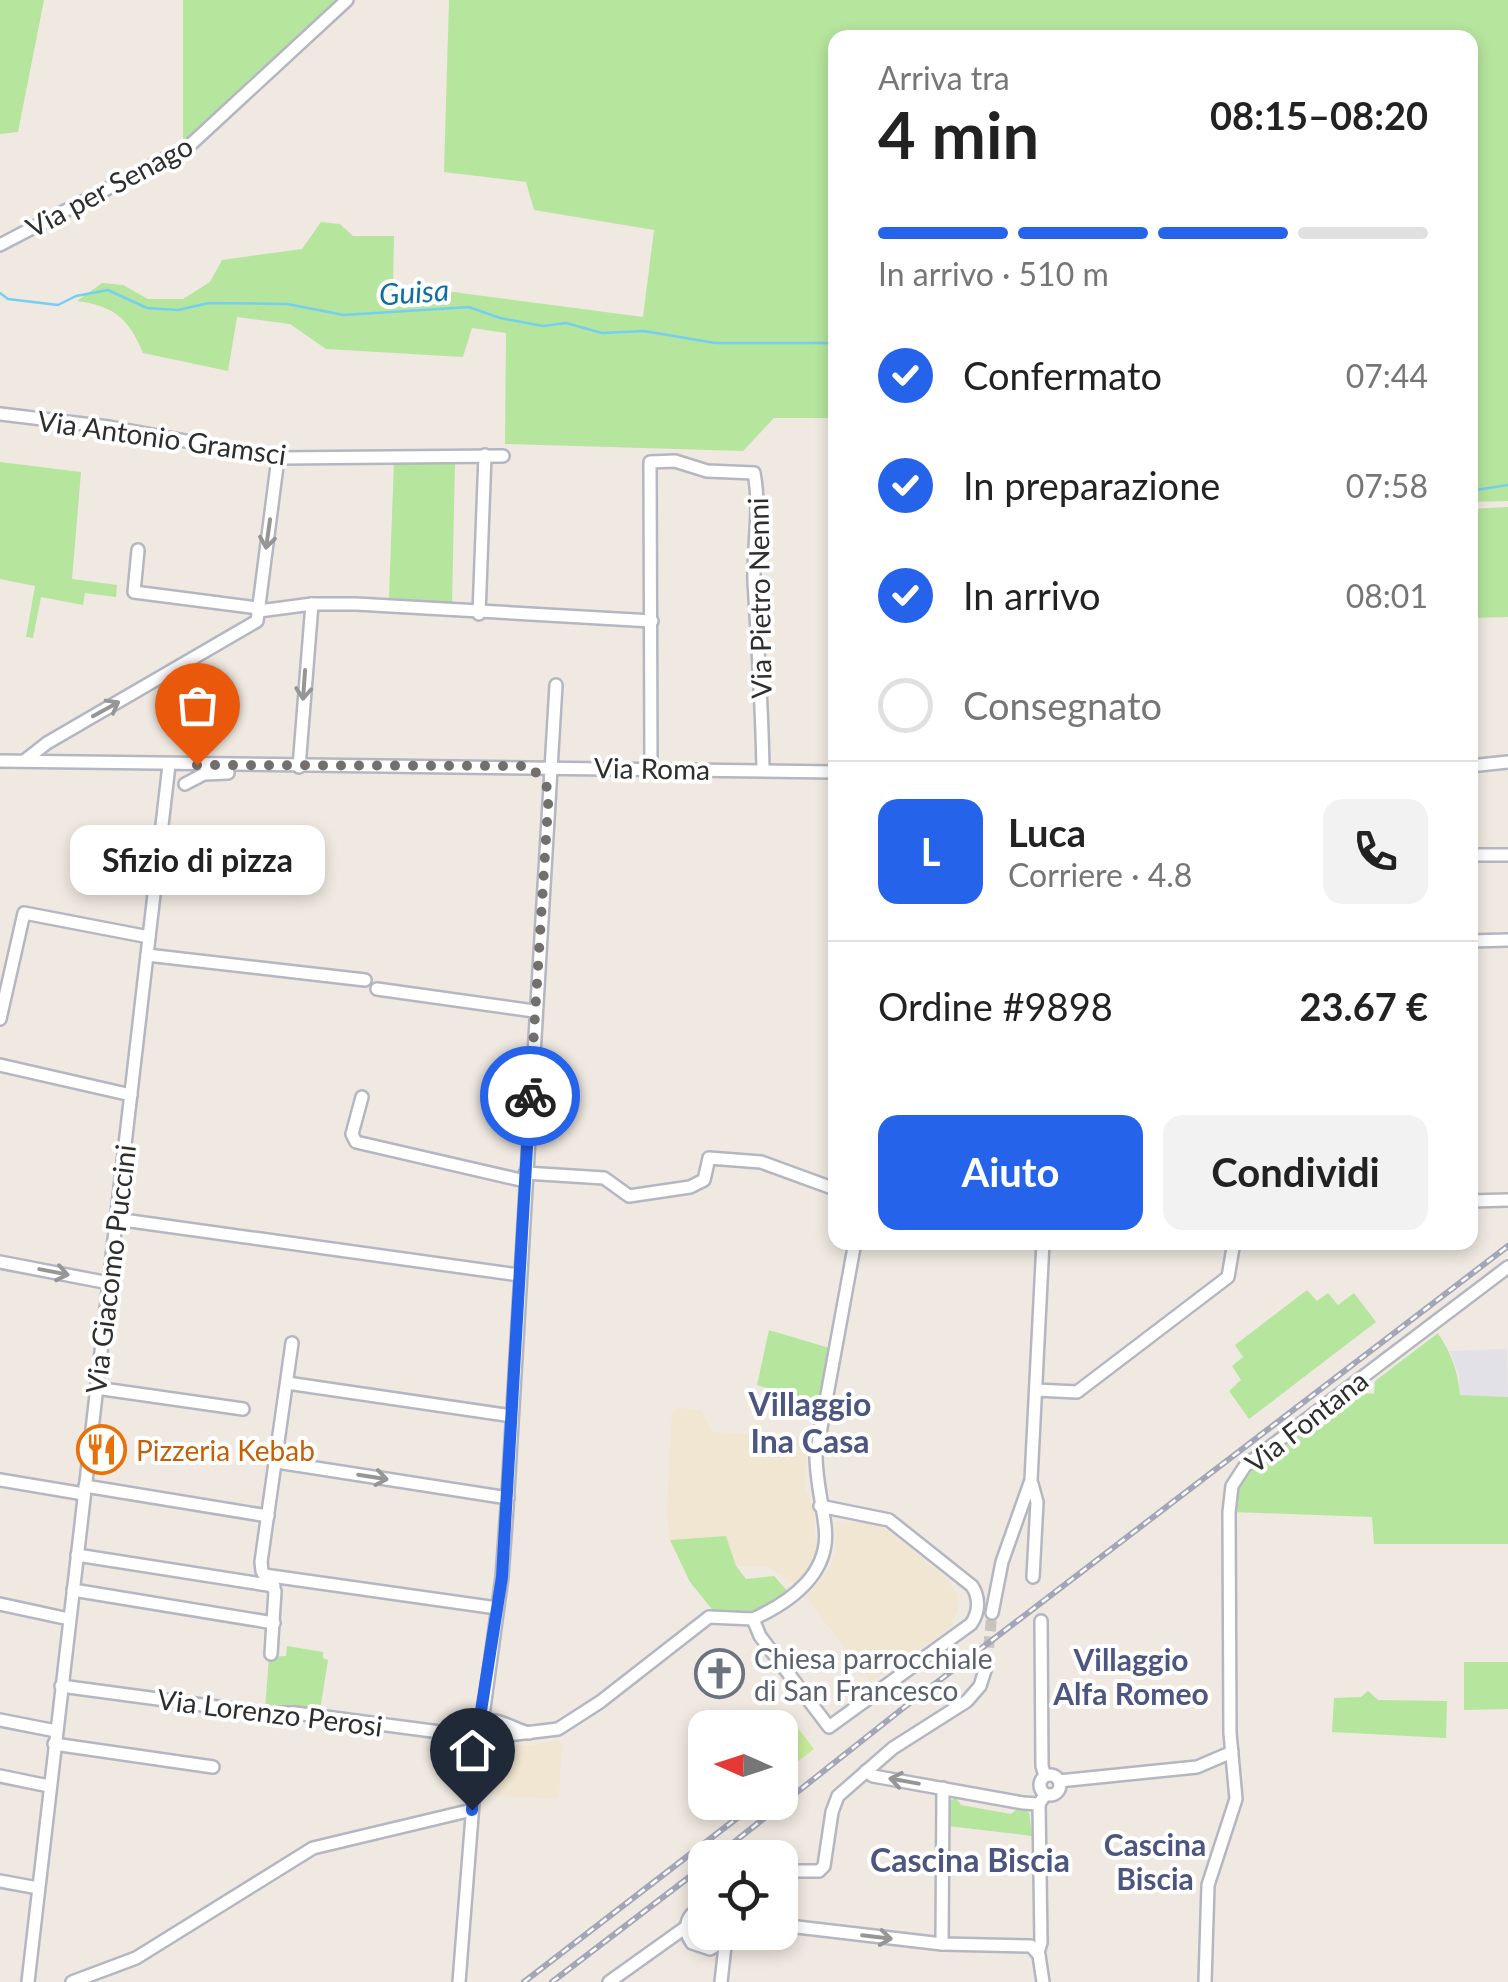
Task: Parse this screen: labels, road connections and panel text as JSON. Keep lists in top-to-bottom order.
{
  "streets": {
    "street": [
      "Via per Senago",
      "Via Antonio Gramsci",
      "Via Pietro Nenni",
      "Via Roma",
      "Via Giacomo Puccini",
      "Via Fontana",
      "Via Lorenzo Perosi"
    ]
  },
  "crossings": [
    ["Via Pietro Nenni", "Via Roma"],
    ["Via Roma", "Via Giacomo Puccini"],
    ["Via Giacomo Puccini", "Via Lorenzo Perosi"]
  ],
  "districts": [
    "Villaggio Ina Casa",
    "Villaggio Alfa Romeo",
    "Cascina Biscia",
    "Cascina Biscia"
  ],
  "water": ["Guisa"],
  "places": {
    "other": ["Sfizio di pizza"],
    "restaurant": ["Pizzeria Kebab"],
    "church": ["Chiesa parrocchiale di San Francesco"]
  },
  "north": "left",
  "page": {
    "heading": ["4 min", "Arriva tra", "08:15–08:20"],
    "panel": [
      "Luca",
      "Corriere · 4.8",
      "Ordine #9898",
      "23.67 €"
    ],
    "bar": "In arrivo · 510 m",
    "list": [
      ["Confermato", "07:44"],
      ["In preparazione", "07:58"],
      ["In arrivo", "08:01"],
      "Consegnato"
    ],
    "round": "L",
    "bubble": "Sfizio di pizza",
    "buttons": ["Aiuto", "Condividi"]
  }
}
